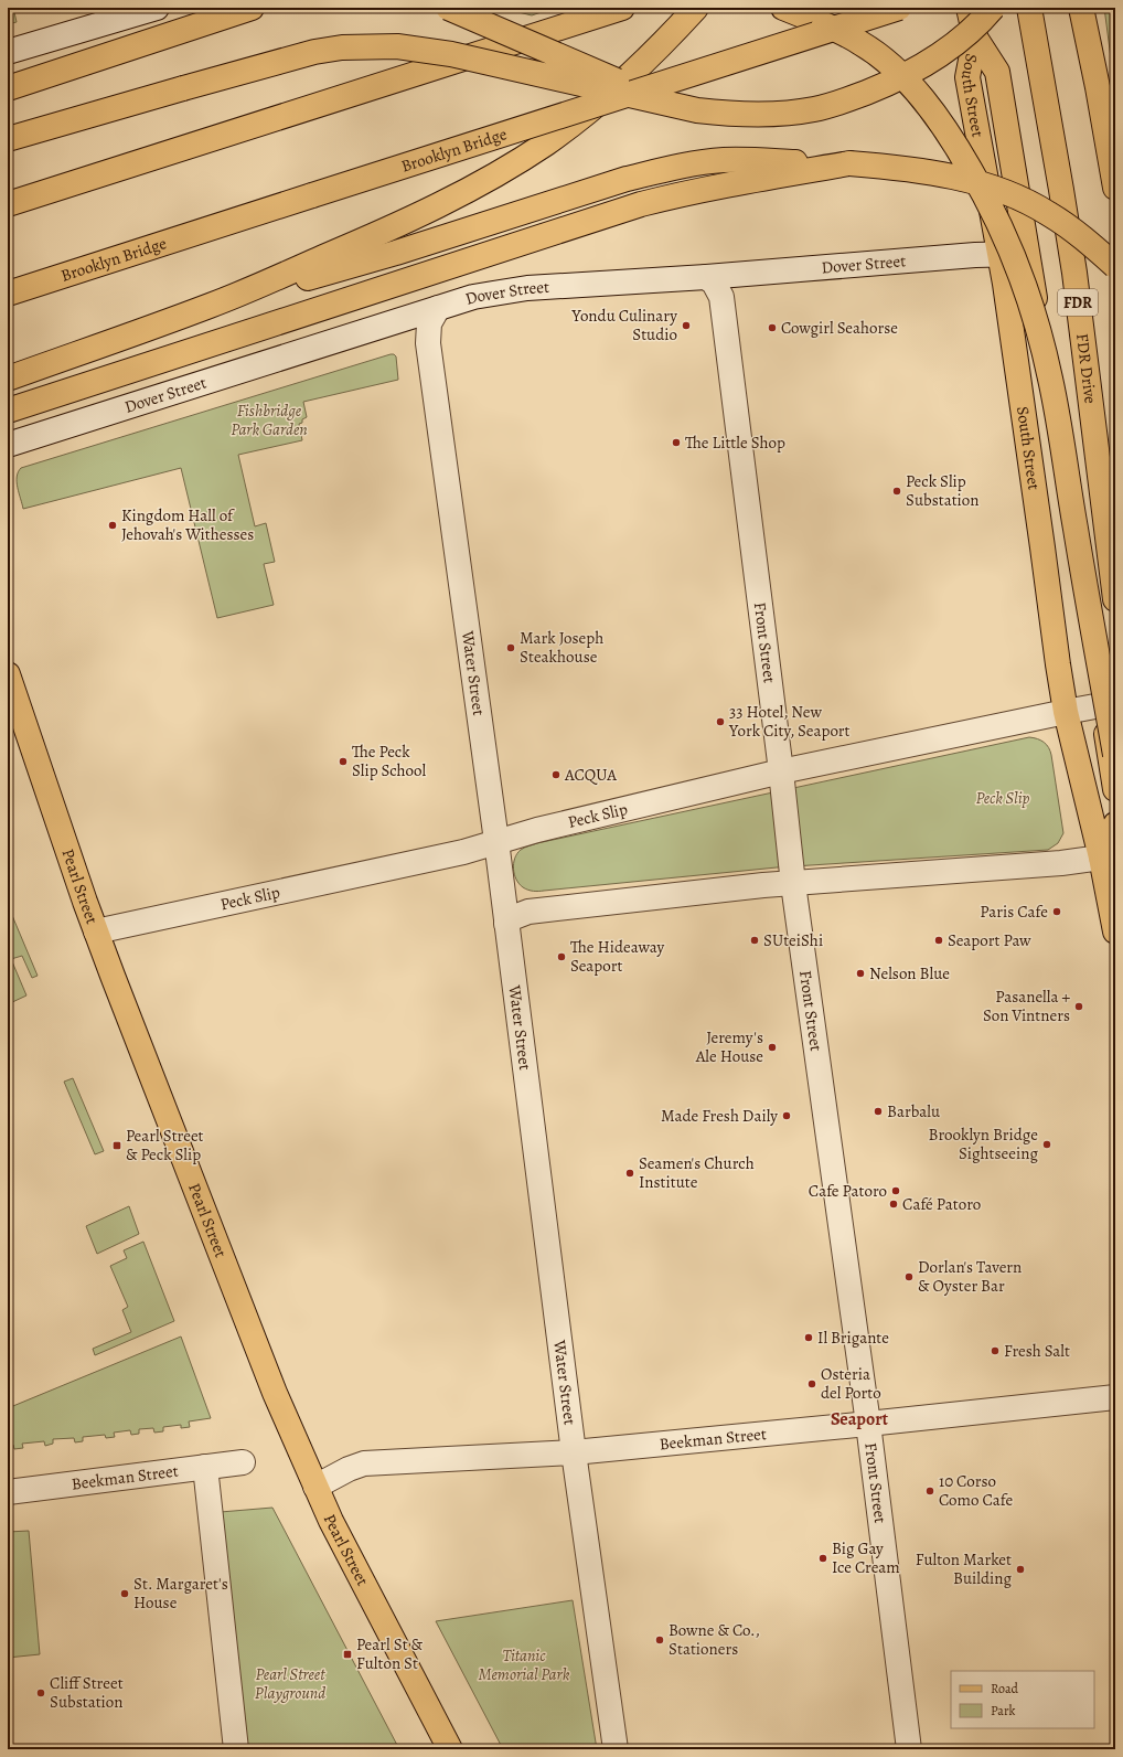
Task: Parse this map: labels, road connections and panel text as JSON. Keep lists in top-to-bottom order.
{
  "streets": {
    "main road": [
      "South Street",
      "Brooklyn Bridge",
      "FDR",
      "FDR Drive",
      "Pearl Street"
    ],
    "street": [
      "Dover Street",
      "Front Street",
      "Water Street",
      "Peck Slip",
      "Beekman Street"
    ]
  },
  "crossings": [
    ["South Street", "Dover Street"],
    ["South Street", "Peck Slip"],
    ["Dover Street", "Front Street"],
    ["Dover Street", "Water Street"],
    ["Front Street", "Peck Slip"],
    ["Front Street", "Beekman Street"],
    ["Water Street", "Peck Slip"],
    ["Water Street", "Beekman Street"],
    ["Peck Slip", "Pearl Street"],
    ["Pearl Street", "Beekman Street"]
  ],
  "districts": ["Seaport"],
  "parks": [
    "Fishbridge Park Garden",
    "Peck Slip",
    "Titanic Memorial Park",
    "Pearl Street Playground"
  ],
  "places": {
    "other": [
      "Yondu Culinary Studio",
      "Cowgirl Seahorse",
      "The Little Shop",
      "Peck Slip Substation",
      "Kingdom Hall of Jehovah's Withesses",
      "Mark Joseph Steakhouse",
      "33 Hotel, New York City, Seaport",
      "The Peck Slip School",
      "ACQUA",
      "Paris Cafe",
      "SUteiShi",
      "Seaport Paw",
      "The Hideaway Seaport",
      "Nelson Blue",
      "Pasanella + Son Vintners",
      "Jeremy's Ale House",
      "Barbalu",
      "Made Fresh Daily",
      "Brooklyn Bridge Sightseeing",
      "Seamen's Church Institute",
      "Cafe Patoro",
      "Café Patoro",
      "Dorlan's Tavern & Oyster Bar",
      "Il Brigante",
      "Fresh Salt",
      "Osteria del Porto",
      "10 Corso Como Cafe",
      "Big Gay Ice Cream",
      "Fulton Market Building",
      "St. Margaret's House",
      "Bowne & Co., Stationers",
      "Cliff Street Substation"
    ],
    "transit": ["Pearl Street & Peck Slip", "Pearl St & Fulton St"]
  },
  "legend": ["Road", "Park"]
}
